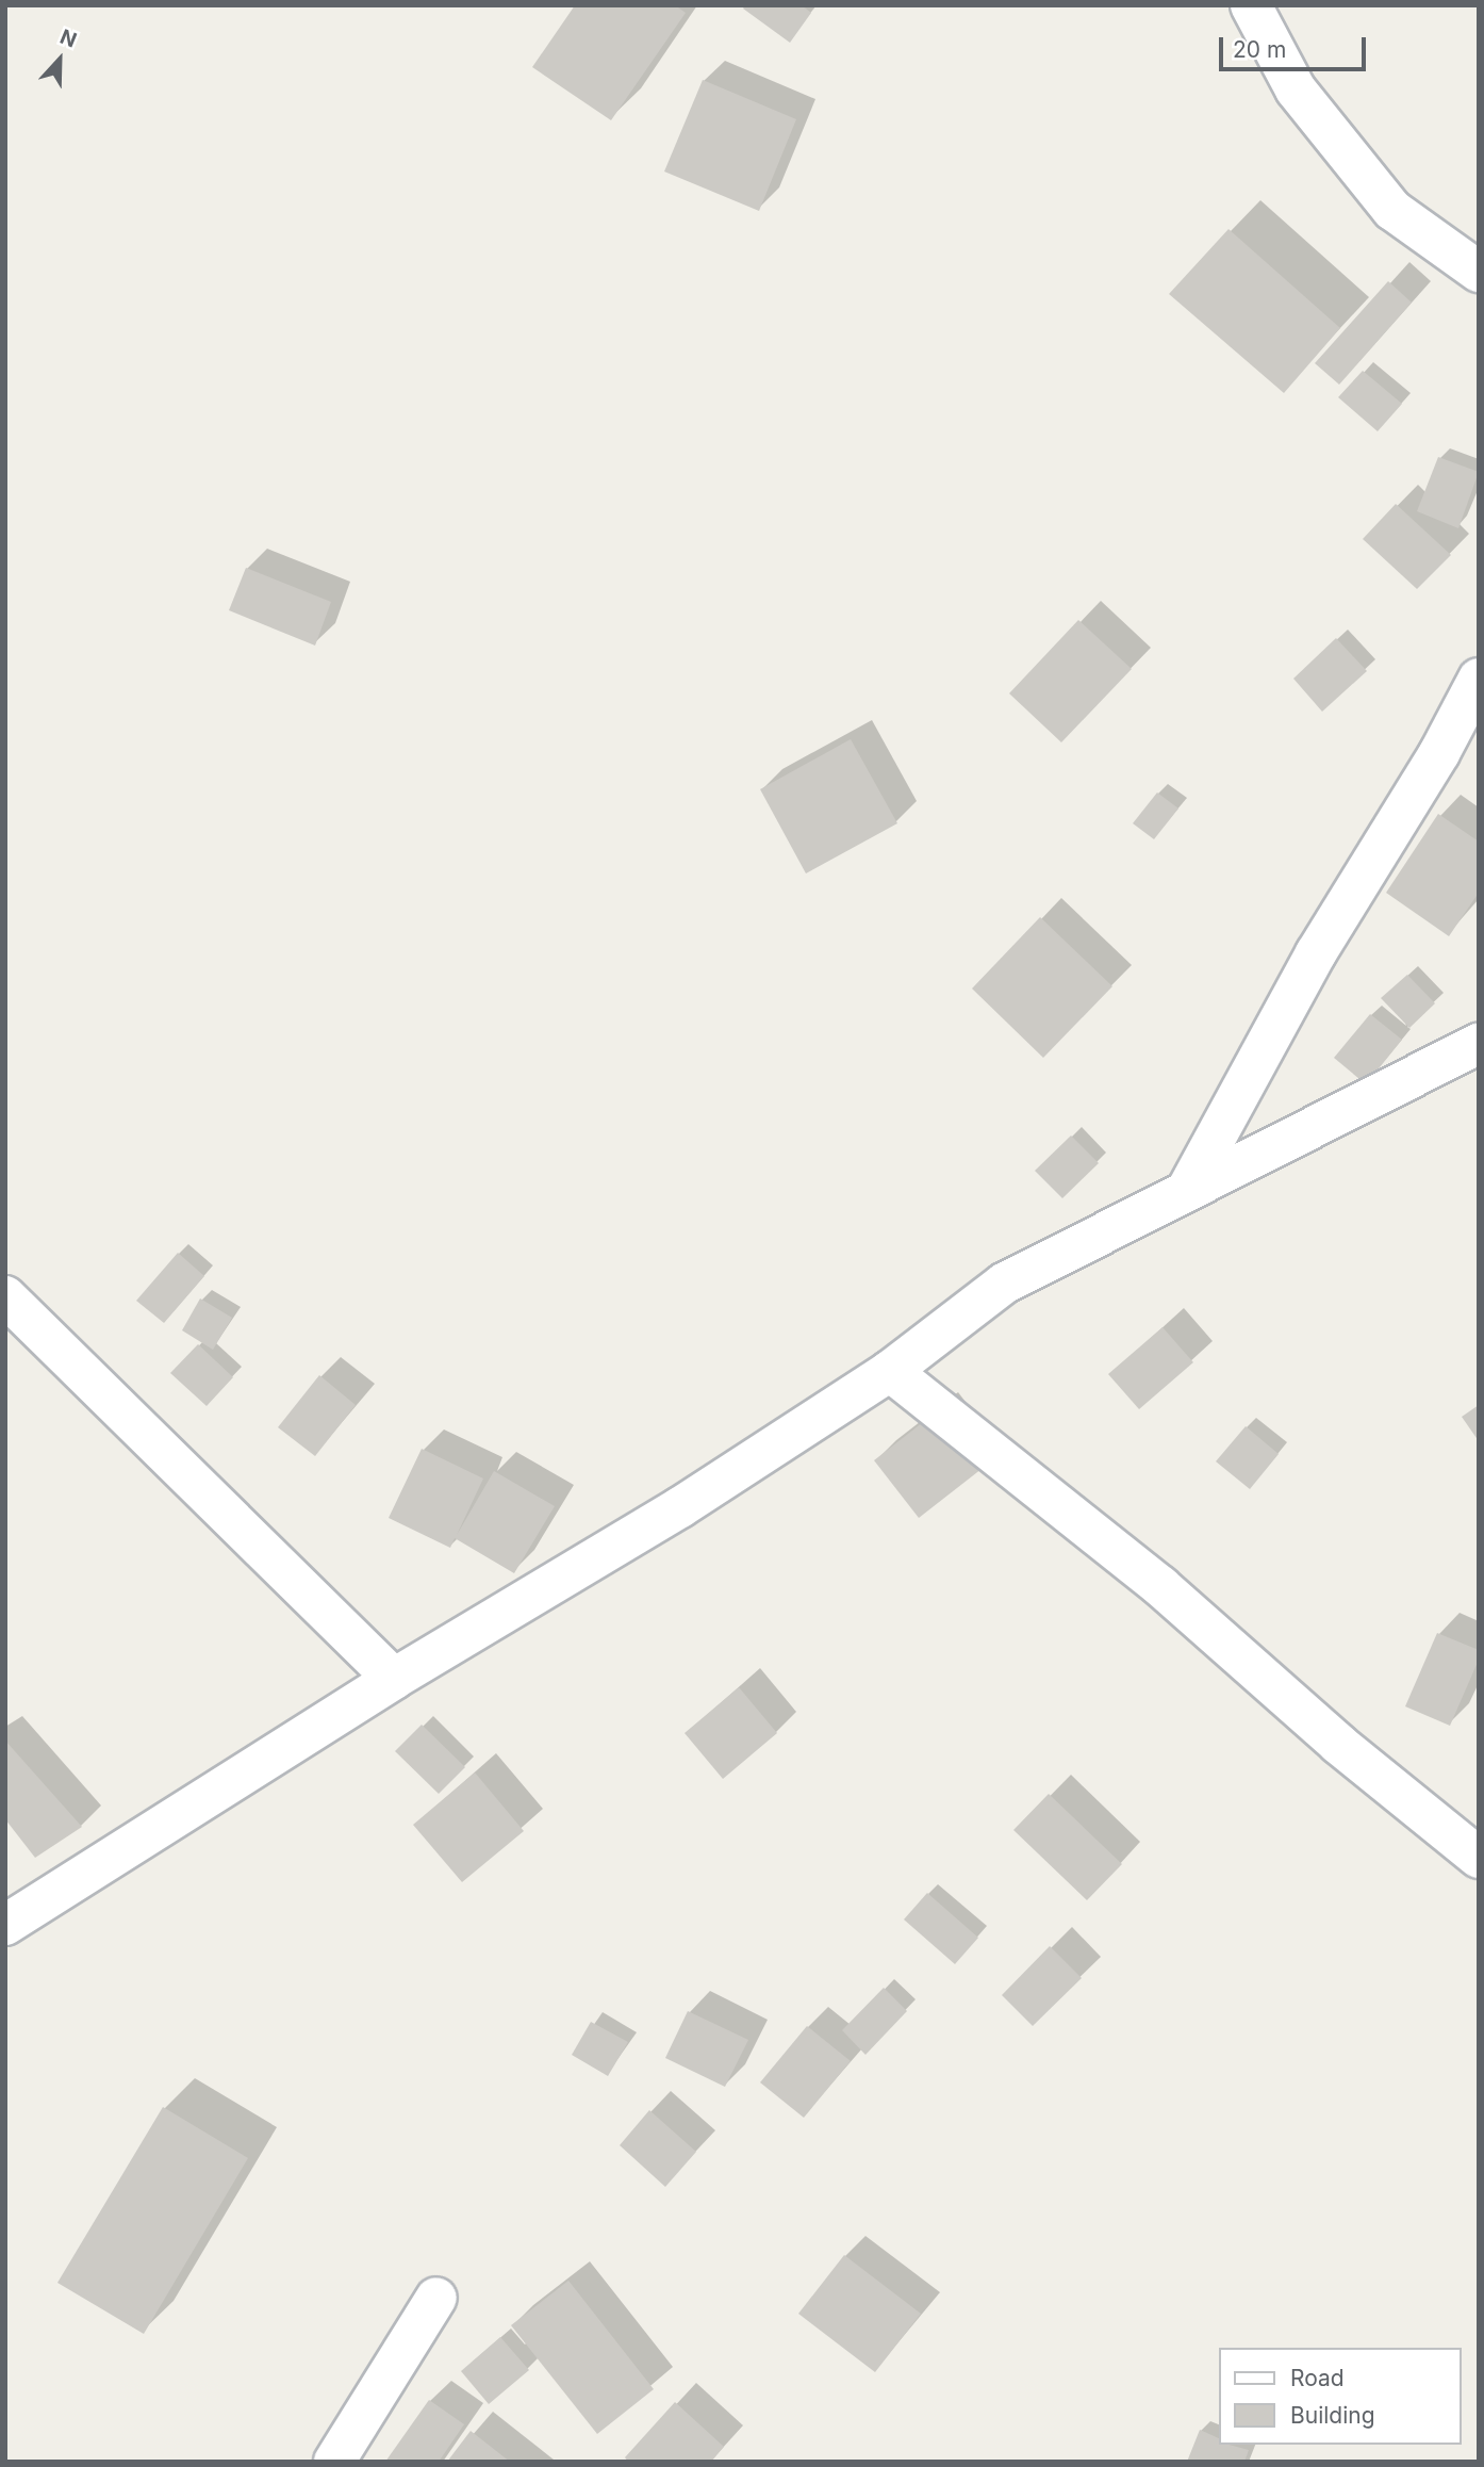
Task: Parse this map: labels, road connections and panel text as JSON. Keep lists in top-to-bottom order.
{
  "legend": ["Road", "Building"],
  "scale_bar": "20 m",
  "north": "top"
}
